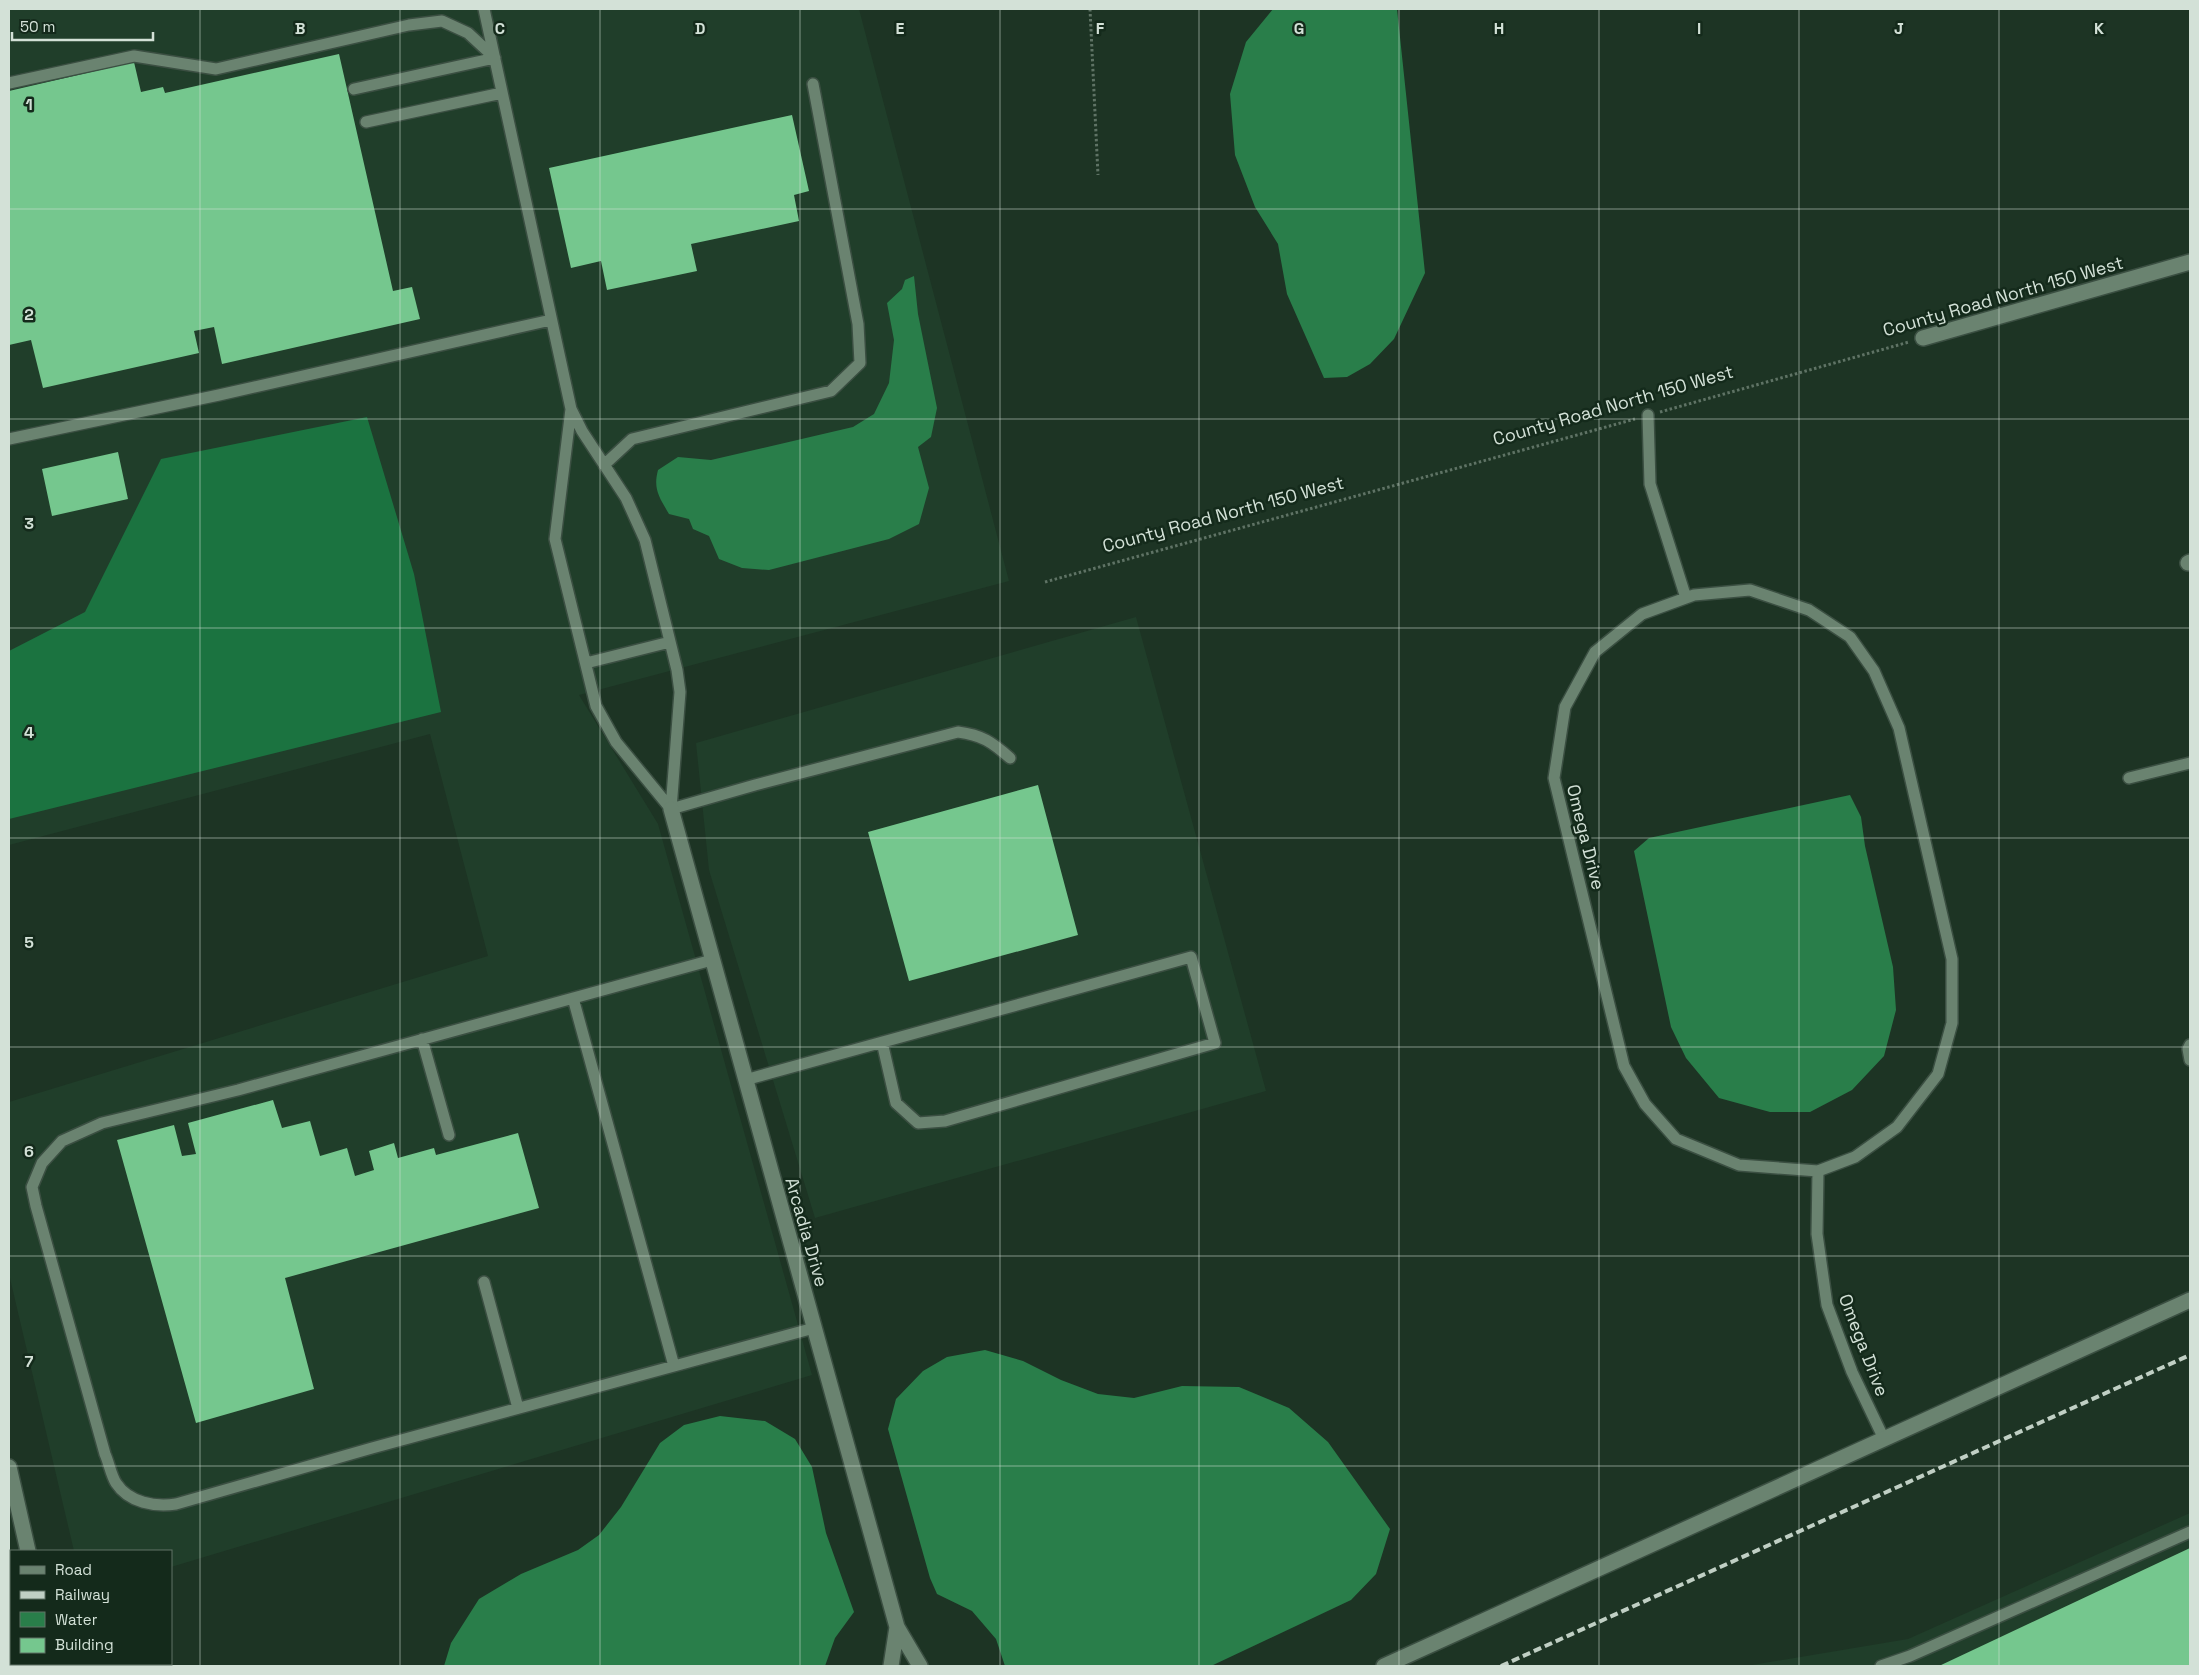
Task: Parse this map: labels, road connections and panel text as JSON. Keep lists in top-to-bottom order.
{
  "streets": {
    "street": ["County Road North 150 West", "Arcadia Drive"],
    "lane": ["Omega Drive"]
  },
  "legend": [
    "Road",
    "Railway",
    "Water",
    "Building"
  ],
  "scale_bar": "50 m",
  "grid": {
    "columns": [
      "B",
      "C",
      "D",
      "E",
      "F",
      "G",
      "H",
      "I",
      "J",
      "K"
    ],
    "rows": [
      "1",
      "2",
      "3",
      "4",
      "5",
      "6",
      "7"
    ]
  }
}
